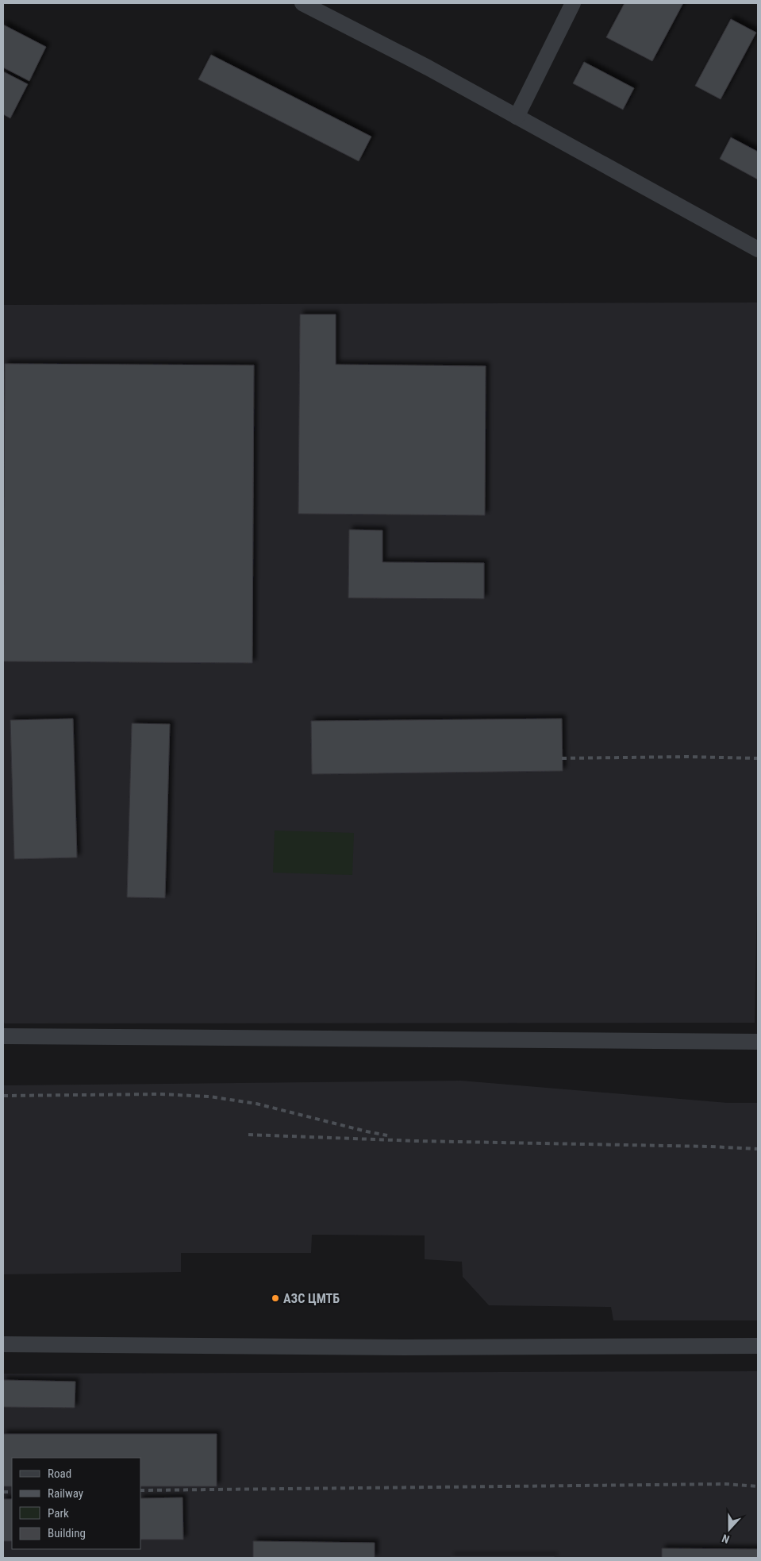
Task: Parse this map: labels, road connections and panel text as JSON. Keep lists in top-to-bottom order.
{
  "places": ["АЗС ЦМТБ"],
  "legend": [
    "Road",
    "Railway",
    "Park",
    "Building"
  ],
  "north": "bottom"
}
